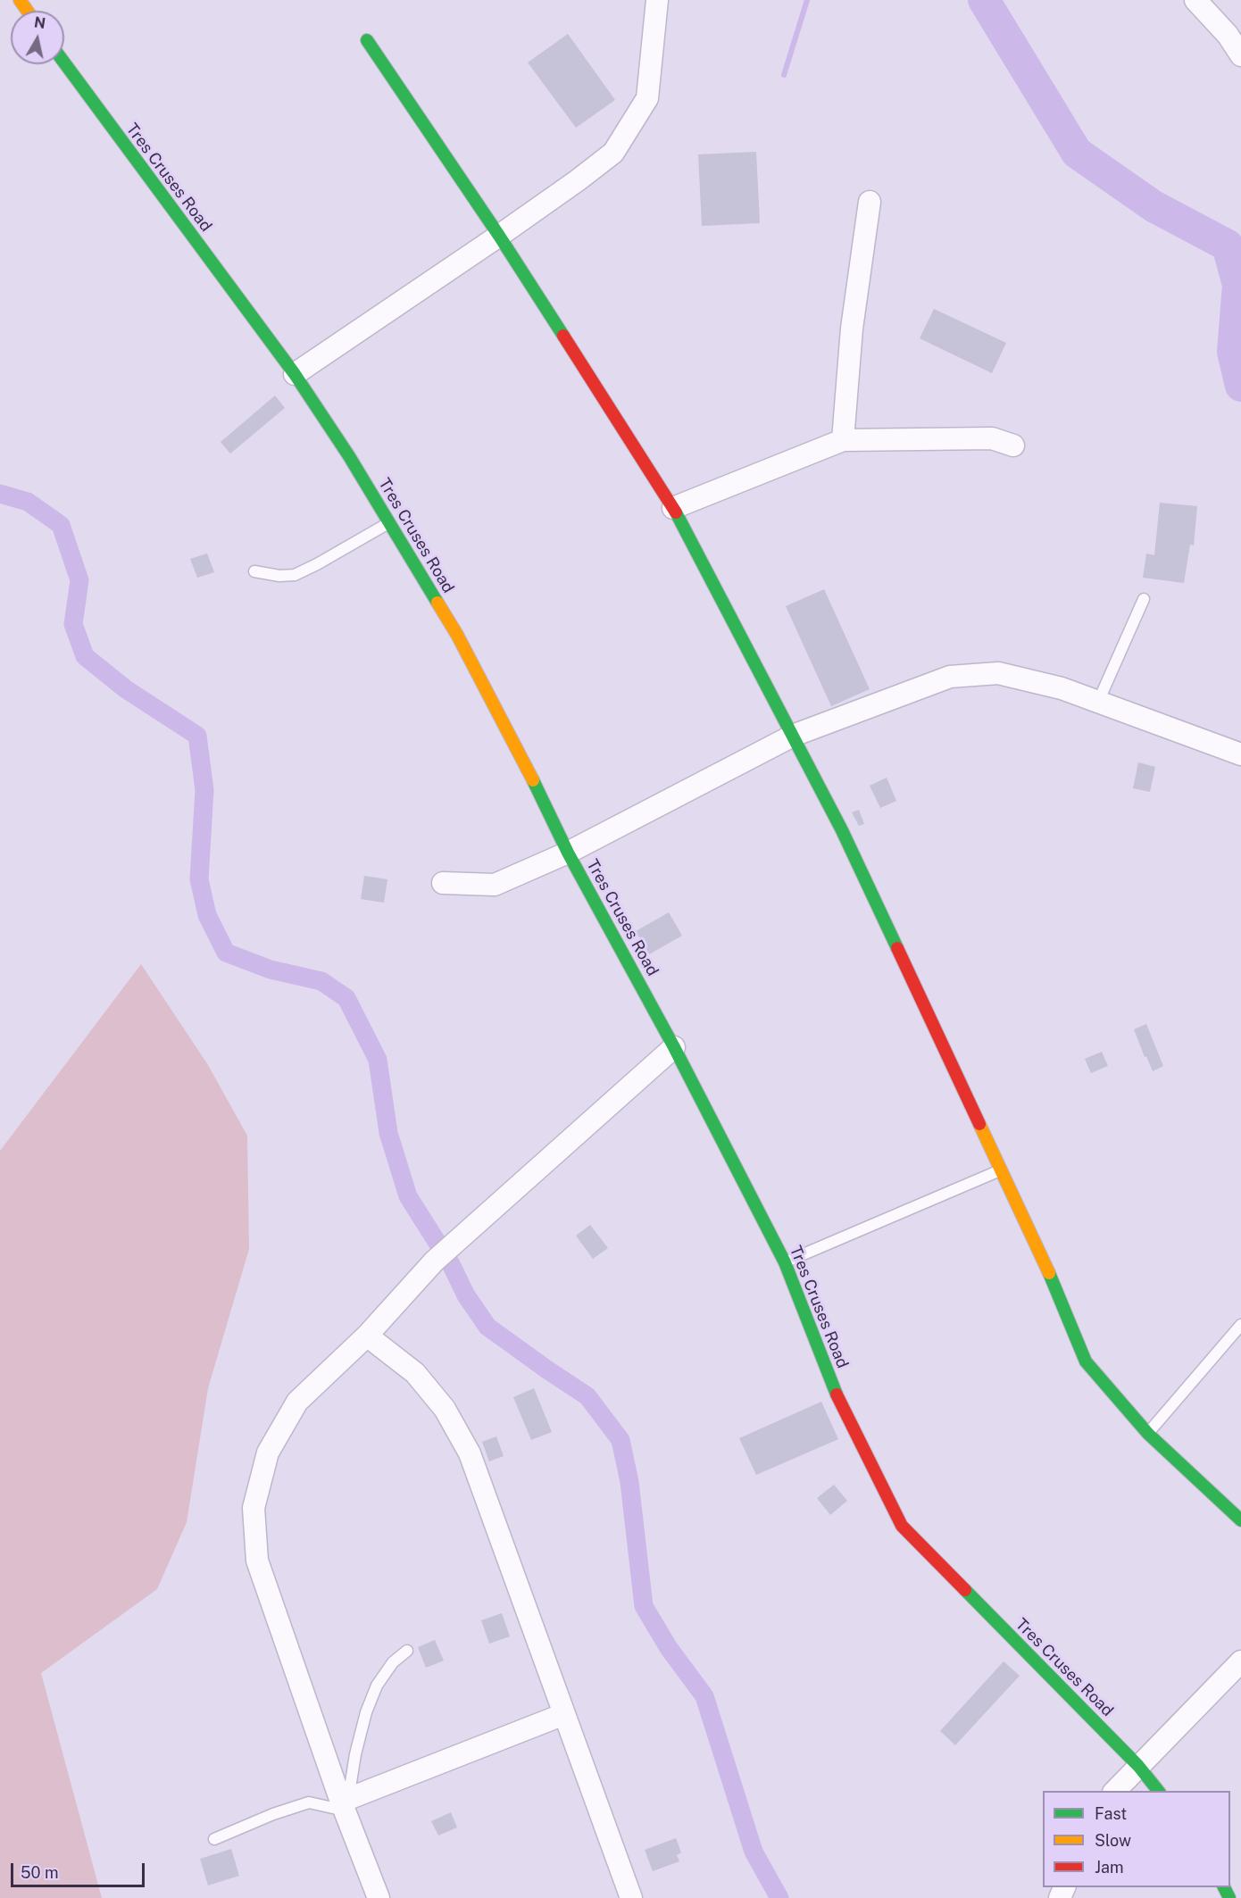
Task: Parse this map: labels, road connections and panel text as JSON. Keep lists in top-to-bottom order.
{
  "streets": {
    "main road": ["Tres Cruses Road"]
  },
  "legend": ["Fast", "Slow", "Jam"],
  "scale_bar": "50 m",
  "north": "top"
}
